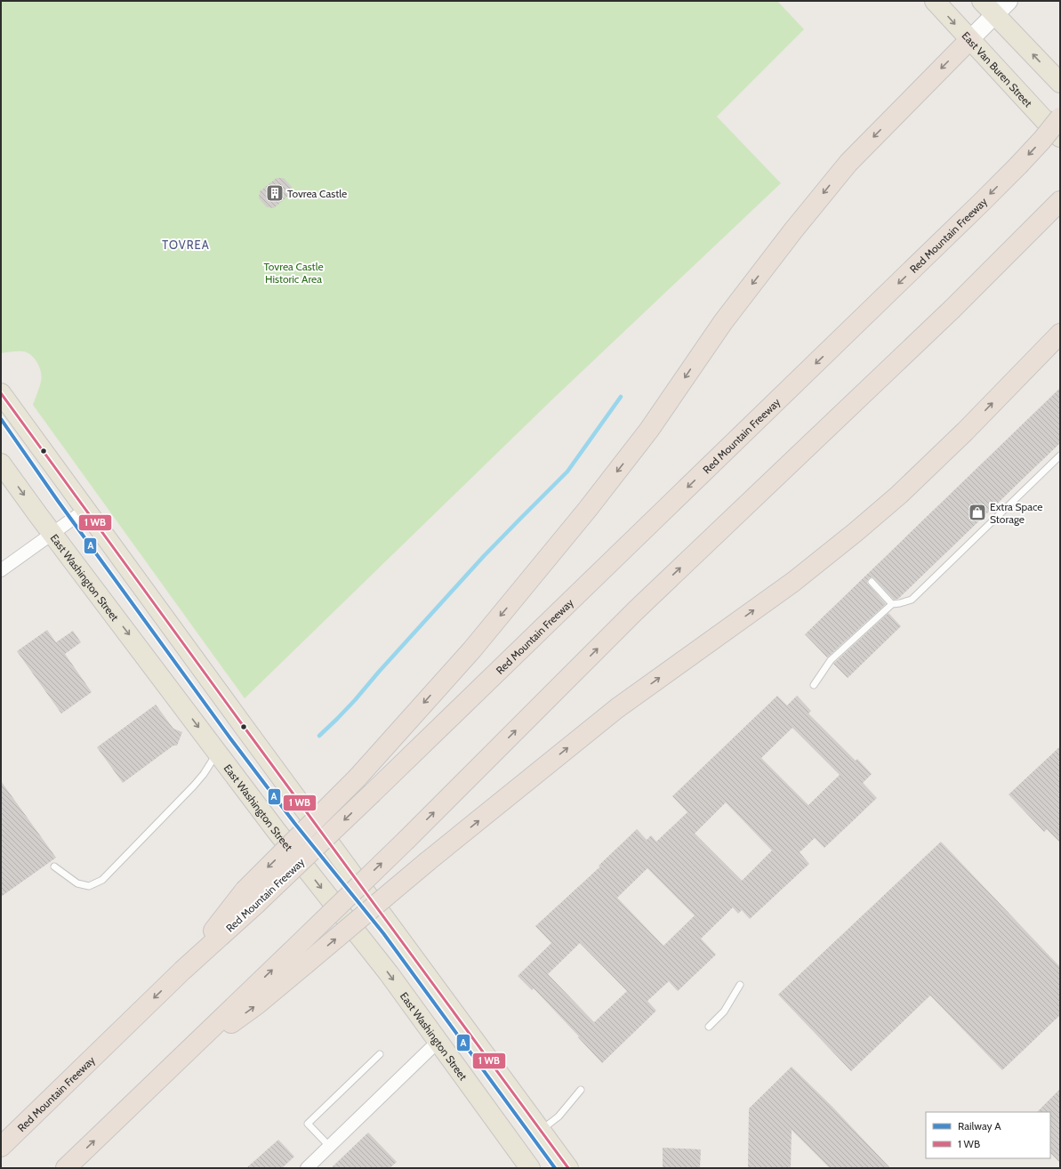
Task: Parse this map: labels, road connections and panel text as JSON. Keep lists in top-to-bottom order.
{
  "streets": {
    "highway": ["Red Mountain Freeway"],
    "main road": ["East Van Buren Street", "East Washington Street"]
  },
  "districts": ["TOVREA"],
  "parks": ["Tovrea Castle Historic Area"],
  "places": {
    "building": ["Tovrea Castle"],
    "shop": ["Extra Space Storage"]
  },
  "lines": ["rail line A"],
  "legend": ["Railway A", "1 WB"]
}
